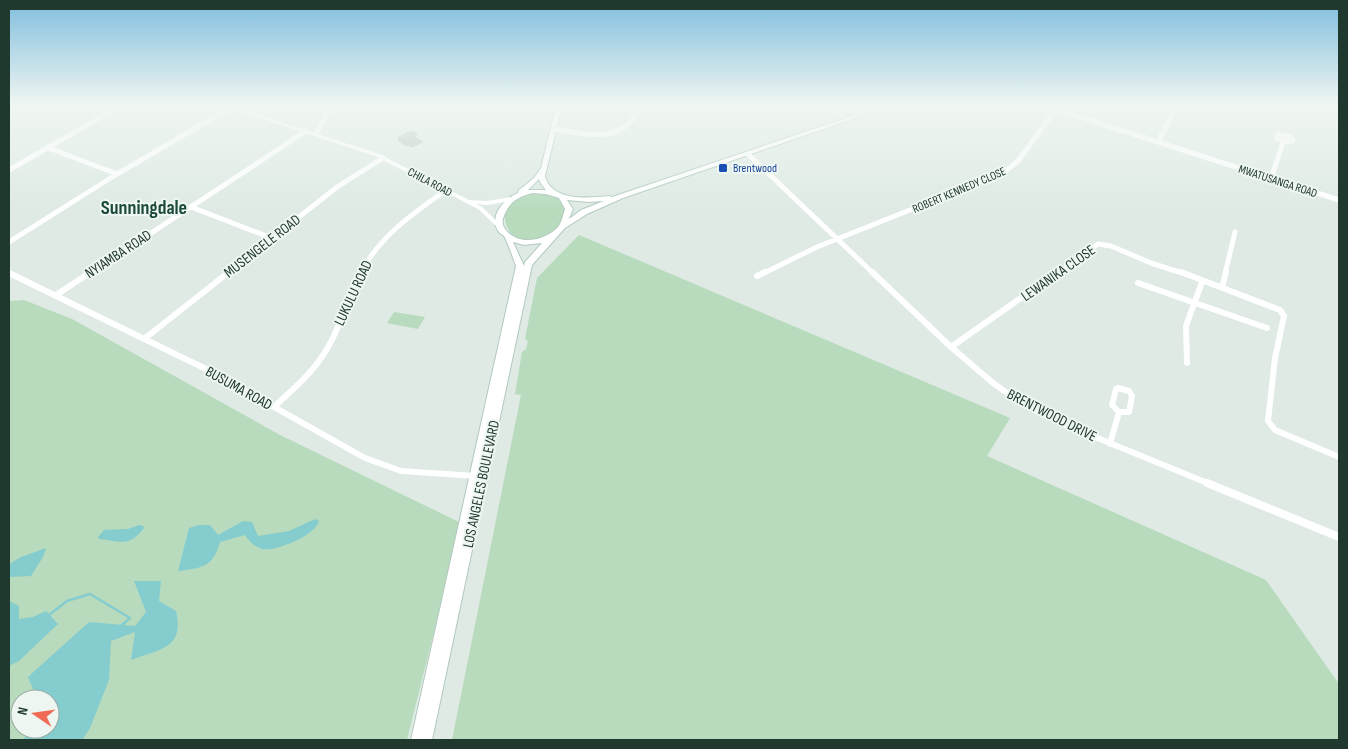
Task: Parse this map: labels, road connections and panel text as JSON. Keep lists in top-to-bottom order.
{
  "streets": {
    "main road": ["LOS ANGELES BOULEVARD"],
    "street": [
      "MWATUSANGA ROAD",
      "CHILA ROAD",
      "ROBERT KENNEDY CLOSE",
      "MUSENGELE ROAD",
      "NYIAMBA ROAD",
      "LEWANIKA CLOSE",
      "LUKULU ROAD",
      "BUSUMA ROAD",
      "BRENTWOOD DRIVE"
    ]
  },
  "crossings": [
    ["CHILA ROAD", "MUSENGELE ROAD"],
    ["CHILA ROAD", "LUKULU ROAD"],
    ["CHILA ROAD", "LOS ANGELES BOULEVARD"],
    ["ROBERT KENNEDY CLOSE", "BRENTWOOD DRIVE"],
    ["MUSENGELE ROAD", "BUSUMA ROAD"],
    ["NYIAMBA ROAD", "BUSUMA ROAD"],
    ["LEWANIKA CLOSE", "BRENTWOOD DRIVE"],
    ["LUKULU ROAD", "BUSUMA ROAD"],
    ["BUSUMA ROAD", "LOS ANGELES BOULEVARD"]
  ],
  "districts": ["Sunningdale"],
  "places": {
    "transit": ["Brentwood"]
  },
  "north": "left"
}
